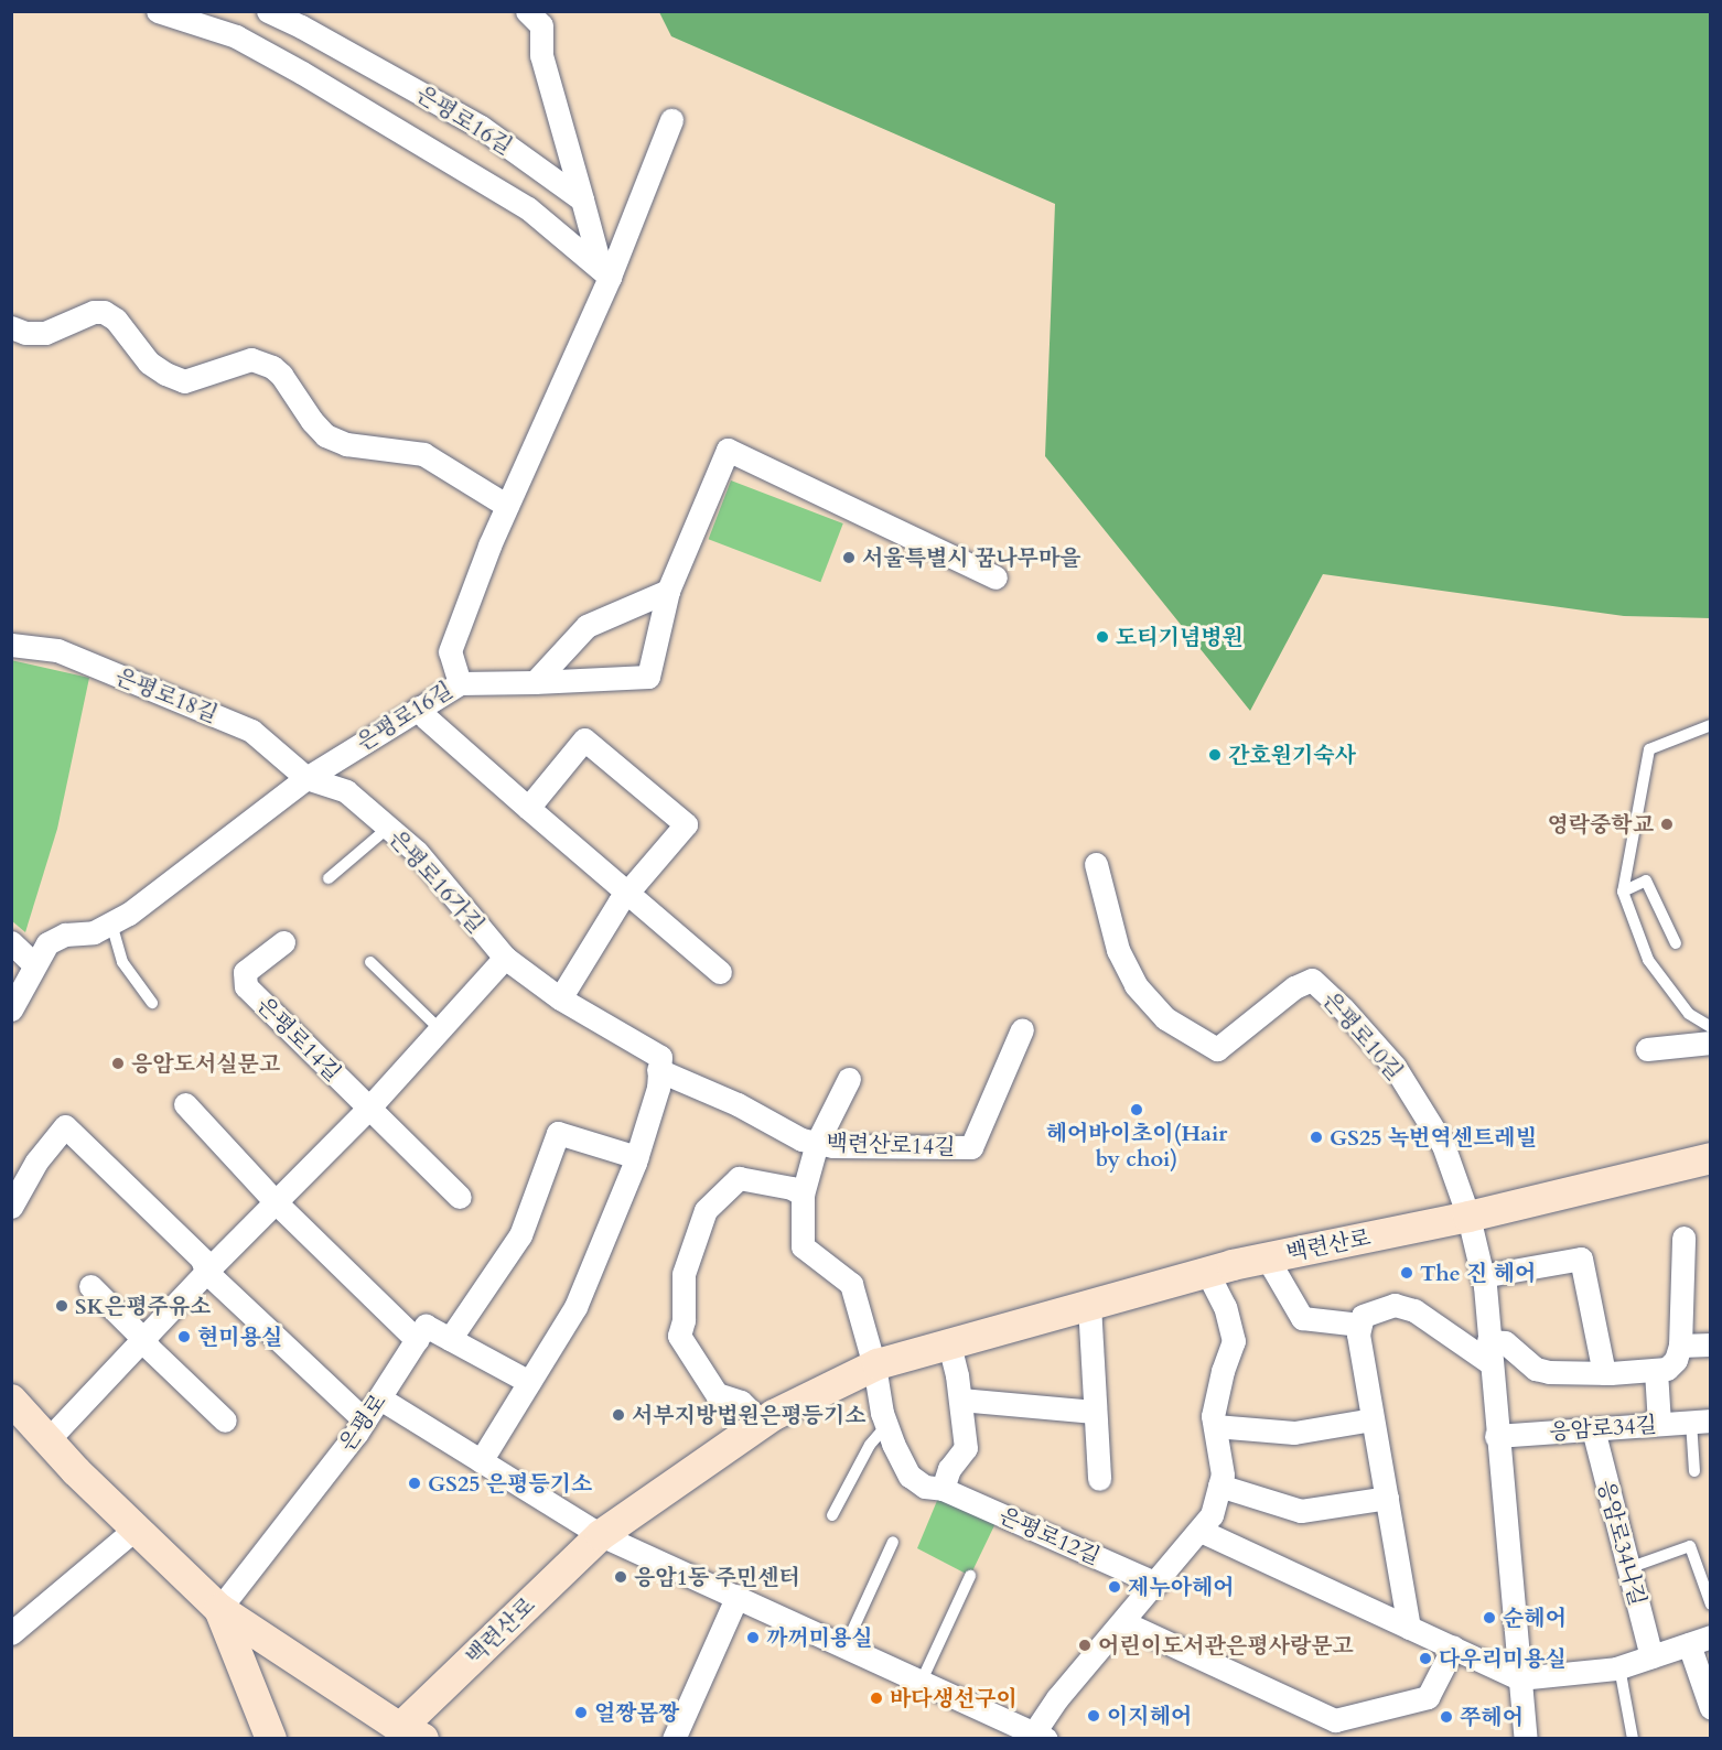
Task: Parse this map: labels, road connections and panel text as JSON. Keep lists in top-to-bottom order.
{
  "streets": {
    "main road": ["백련산로"],
    "street": [
      "은평로16길",
      "은평로18길",
      "은평로16가길",
      "은평로10길",
      "은평로14길",
      "백련산로14길",
      "은평로",
      "응암로34길",
      "은평로12길",
      "응암로34나길"
    ]
  },
  "crossings": [
    ["은평로16길", "은평로18길"],
    ["은평로16길", "은평로16가길"],
    ["은평로18길", "은평로16가길"],
    ["은평로10길", "백련산로"],
    ["은평로10길", "응암로34길"],
    ["응암로34길", "응암로34나길"]
  ],
  "places": [
    "서울특별시 꿈나무마을",
    "도티기념병원",
    "간호원기숙사",
    "영락중학교",
    "응암도서실문고",
    "헤어바이초이(Hair by choi)",
    "GS25 녹번역센트레빌",
    "The 진 헤어",
    "SK은평주유소",
    "현미용실",
    "서부지방법원은평등기소",
    "GS25 은평등기소",
    "응암1동 주민센터",
    "제누아헤어",
    "순헤어",
    "까꺼미용실",
    "어린이도서관은평사랑문고",
    "다우리미용실",
    "바다생선구이",
    "얼짱몸짱",
    "이지헤어",
    "쭈헤어"
  ]
}
